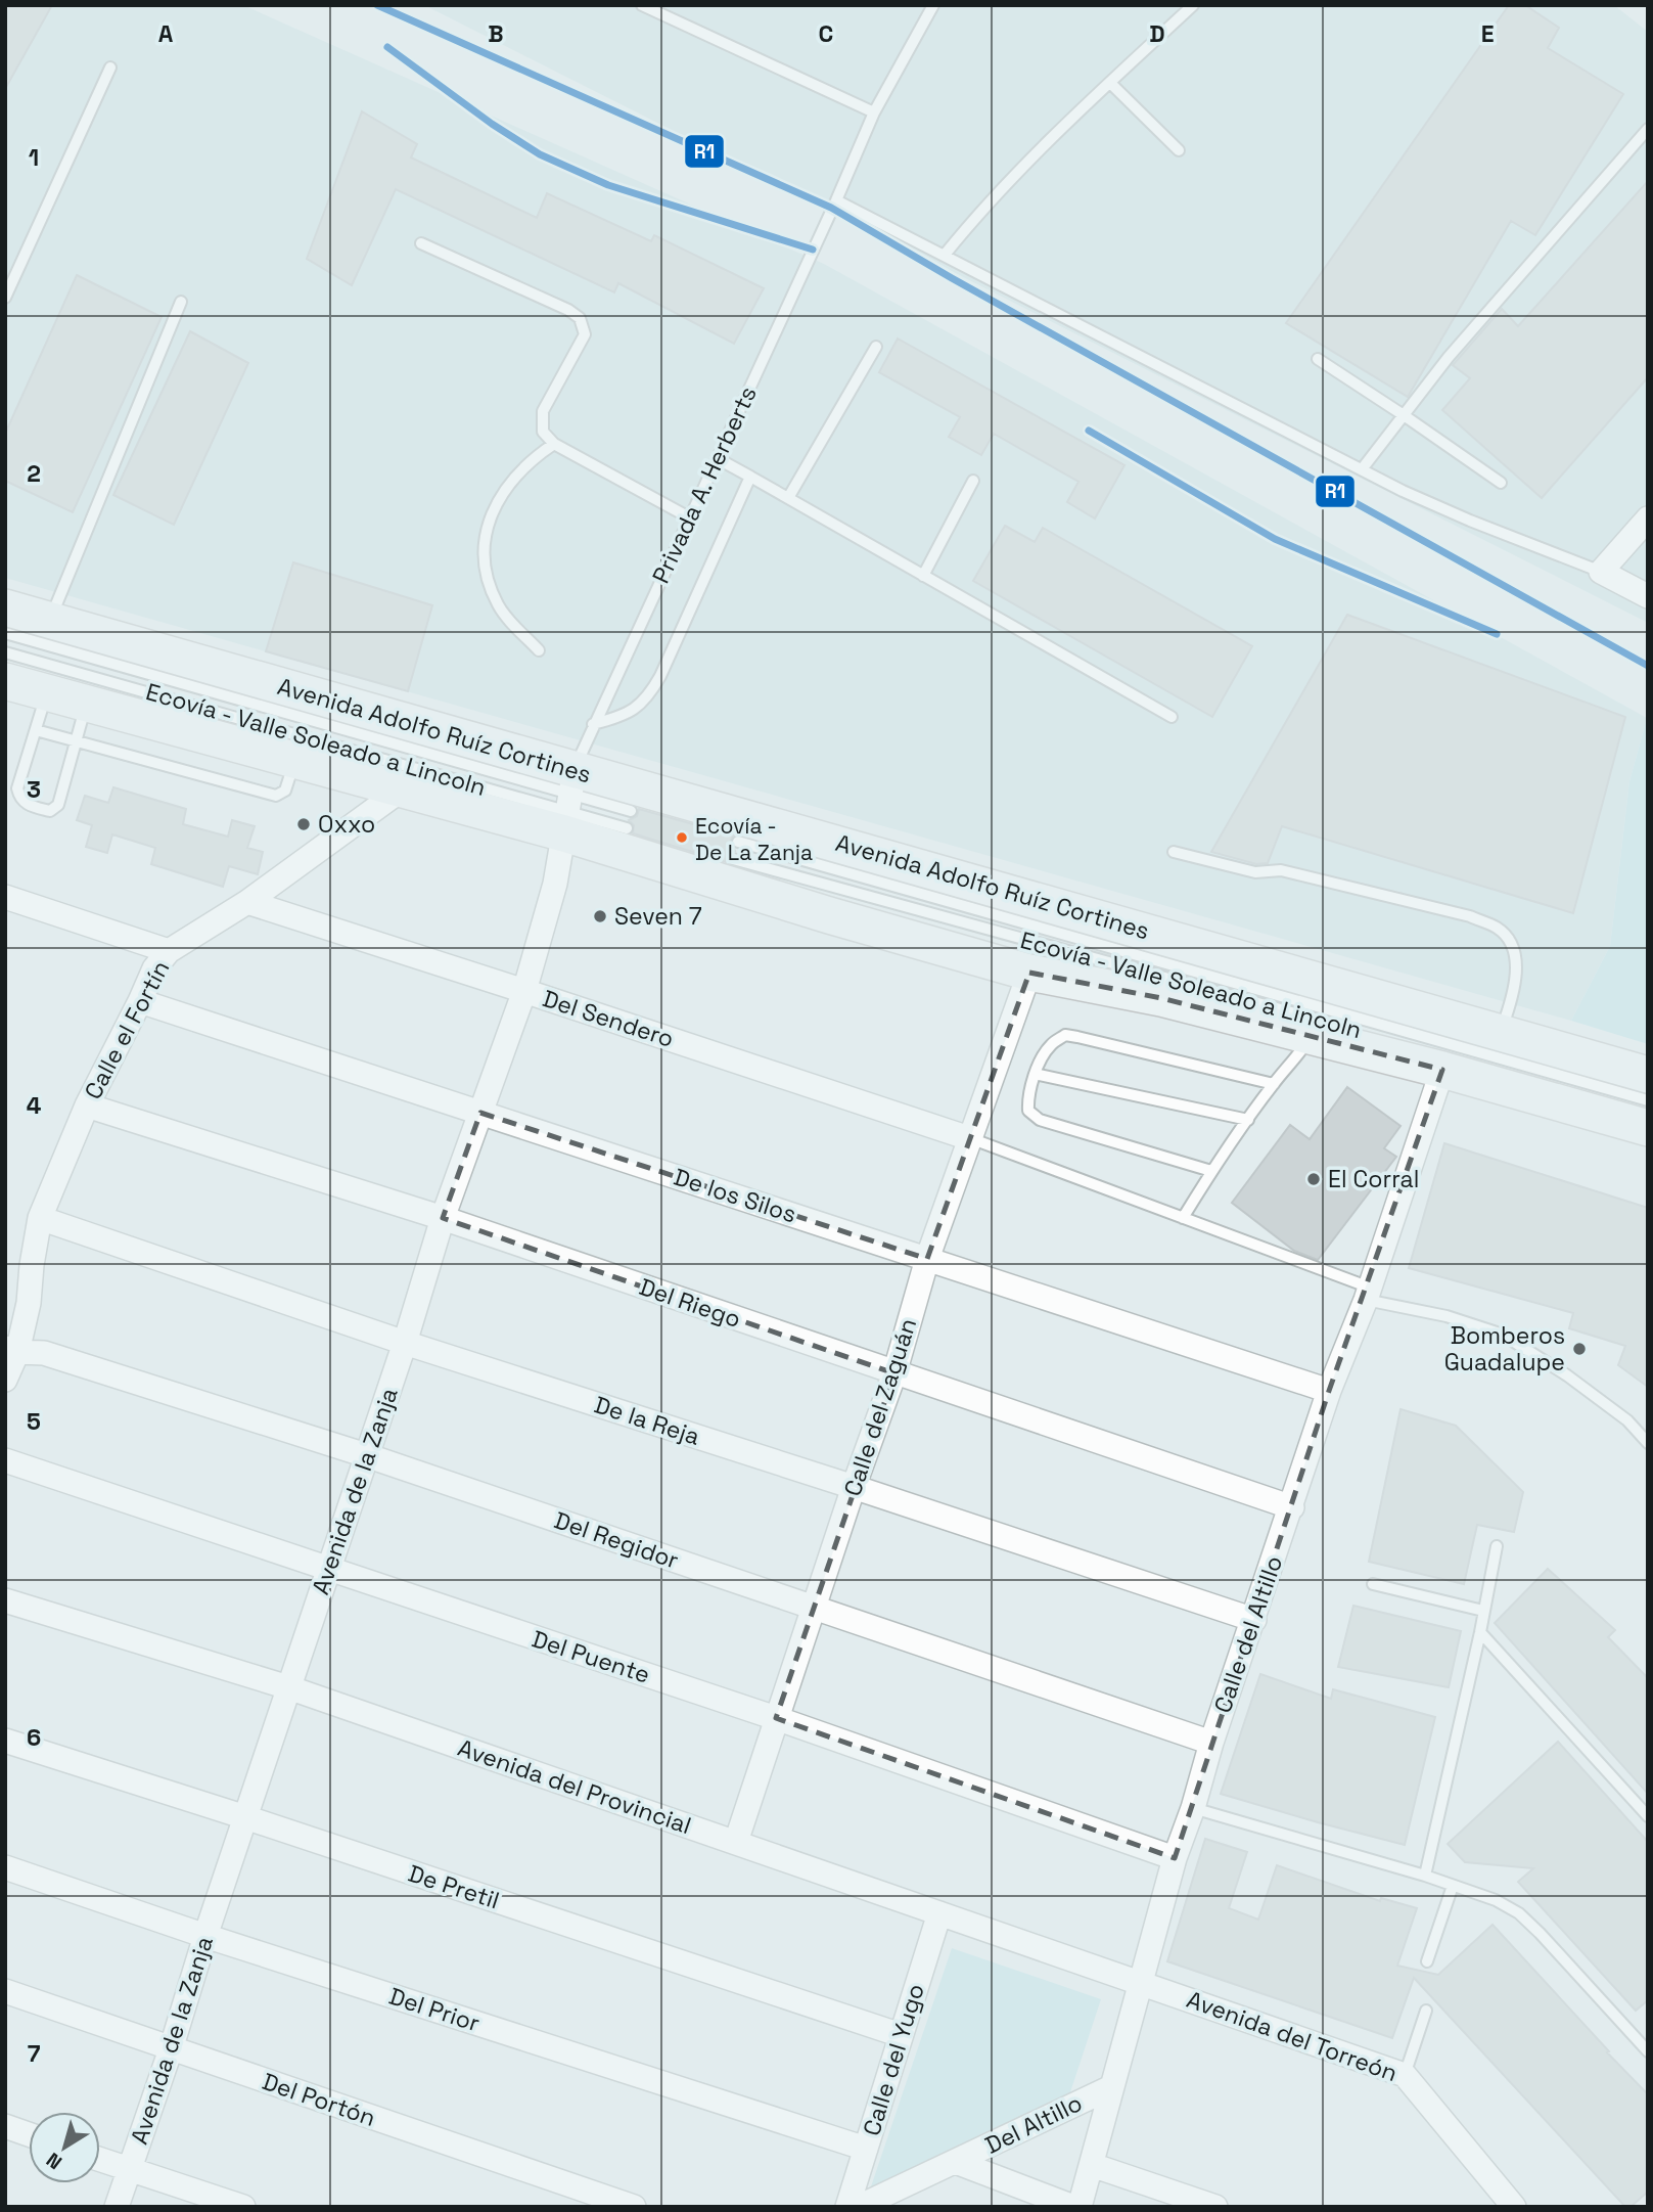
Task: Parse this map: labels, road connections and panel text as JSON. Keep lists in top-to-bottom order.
{
  "streets": {
    "main road": ["Avenida Adolfo Ruíz Cortines"],
    "street": [
      "Del Sendero",
      "Calle el Fortín",
      "De los Silos",
      "Del Riego",
      "Calle del Zaguán",
      "De la Reja",
      "Avenida de la Zanja",
      "Del Regidor",
      "Calle del Altillo",
      "Del Puente",
      "Avenida del Provincial",
      "De Pretil",
      "Del Prior",
      "Avenida del Torreón",
      "Calle del Yugo",
      "Del Portón",
      "Del Altillo"
    ],
    "lane": ["Privada A. Herberts", "Ecovía - Valle Soleado a Lincoln"]
  },
  "crossings": [
    ["Privada A. Herberts", "Avenida Adolfo Ruíz Cortines"],
    ["Privada A. Herberts", "Ecovía - Valle Soleado a Lincoln"],
    ["Privada A. Herberts", "Avenida de la Zanja"],
    ["Avenida Adolfo Ruíz Cortines", "Ecovía - Valle Soleado a Lincoln"],
    ["Avenida Adolfo Ruíz Cortines", "Calle el Fortín"],
    ["Avenida Adolfo Ruíz Cortines", "Calle del Zaguán"],
    ["Avenida Adolfo Ruíz Cortines", "Avenida de la Zanja"],
    ["Avenida Adolfo Ruíz Cortines", "Calle del Altillo"],
    ["Ecovía - Valle Soleado a Lincoln", "Avenida de la Zanja"],
    ["Del Sendero", "Calle el Fortín"],
    ["Del Sendero", "Calle del Zaguán"],
    ["Del Sendero", "Avenida de la Zanja"],
    ["Calle el Fortín", "De los Silos"],
    ["Calle el Fortín", "Del Riego"],
    ["Calle el Fortín", "De la Reja"],
    ["Calle el Fortín", "Del Regidor"],
    ["De los Silos", "Calle del Zaguán"],
    ["De los Silos", "Avenida de la Zanja"],
    ["De los Silos", "Calle del Altillo"],
    ["Del Riego", "Calle del Zaguán"],
    ["Del Riego", "Avenida de la Zanja"],
    ["Del Riego", "Calle del Altillo"],
    ["Calle del Zaguán", "De la Reja"],
    ["Calle del Zaguán", "Del Regidor"],
    ["Calle del Zaguán", "Del Puente"],
    ["Calle del Zaguán", "Avenida del Provincial"],
    ["De la Reja", "Avenida de la Zanja"],
    ["De la Reja", "Calle del Altillo"],
    ["Avenida de la Zanja", "Del Regidor"],
    ["Avenida de la Zanja", "Del Puente"],
    ["Avenida de la Zanja", "Avenida del Provincial"],
    ["Avenida de la Zanja", "De Pretil"],
    ["Avenida de la Zanja", "Del Prior"],
    ["Avenida de la Zanja", "Del Portón"],
    ["Del Regidor", "Calle del Altillo"],
    ["Calle del Altillo", "Del Puente"],
    ["Calle del Altillo", "Avenida del Provincial"],
    ["Calle del Altillo", "Avenida del Torreón"],
    ["Calle del Altillo", "Del Altillo"],
    ["Avenida del Provincial", "Avenida del Torreón"],
    ["Avenida del Provincial", "Calle del Yugo"],
    ["De Pretil", "Calle del Yugo"],
    ["Del Prior", "Calle del Yugo"]
  ],
  "places": [
    "Oxxo",
    "Ecovía - De La Zanja",
    "Seven 7",
    "El Corral",
    "Bomberos Guadalupe"
  ],
  "lines": ["transit line R1"],
  "north": "bottom left",
  "grid": {
    "columns": [
      "A",
      "B",
      "C",
      "D",
      "E"
    ],
    "rows": [
      "1",
      "2",
      "3",
      "4",
      "5",
      "6",
      "7"
    ]
  }
}
